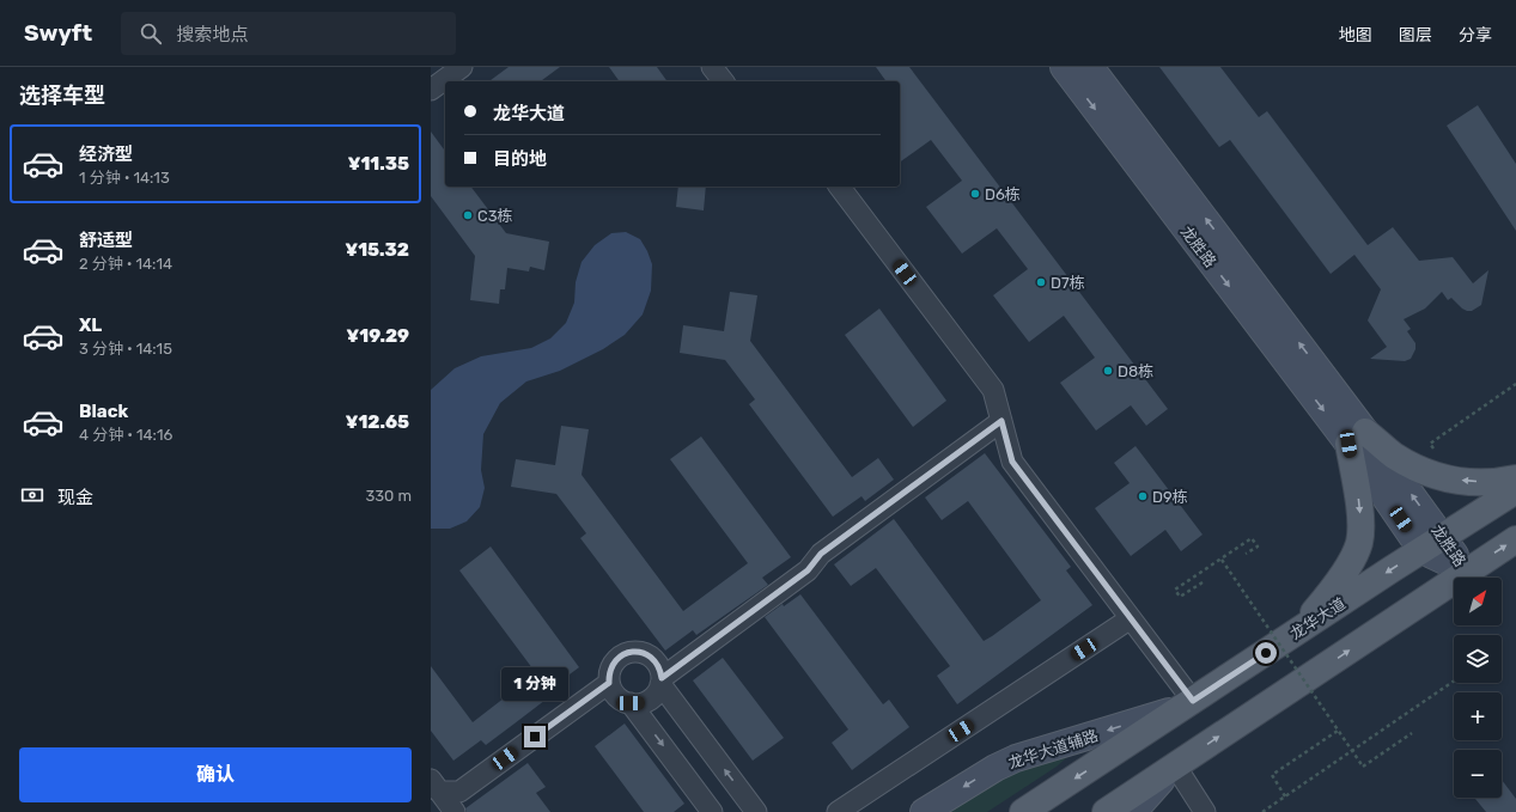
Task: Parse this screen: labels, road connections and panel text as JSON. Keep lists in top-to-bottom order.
{
  "streets": {
    "main road": ["龙胜路", "龙华大道", "龙华大道辅路"]
  },
  "crossings": [
    ["龙胜路", "龙华大道"],
    ["龙华大道", "龙华大道辅路"]
  ],
  "places": [
    "D6栋",
    "C3栋",
    "D7栋",
    "D8栋",
    "D9栋"
  ],
  "north": "top right",
  "page": {
    "header": "Swyft",
    "search": "搜索地点",
    "nav": ["地图", "图层", "分享"],
    "heading": "选择车型",
    "banner": ["龙华大道", "目的地"],
    "list": [
      {
        "name": "经济型",
        "note": "1 分钟 · 14:13",
        "value": "¥11.35"
      },
      {
        "name": "舒适型",
        "note": "2 分钟 · 14:14",
        "value": "¥15.32"
      },
      {
        "name": "XL",
        "note": "3 分钟 · 14:15",
        "value": "¥19.29"
      },
      {
        "name": "Black",
        "note": "4 分钟 · 14:16",
        "value": "¥12.65"
      }
    ],
    "pay": ["现金", "330 m"],
    "map_buttons": ["+", "−"],
    "bubble": "1 分钟",
    "buttons": "确认"
  }
}
